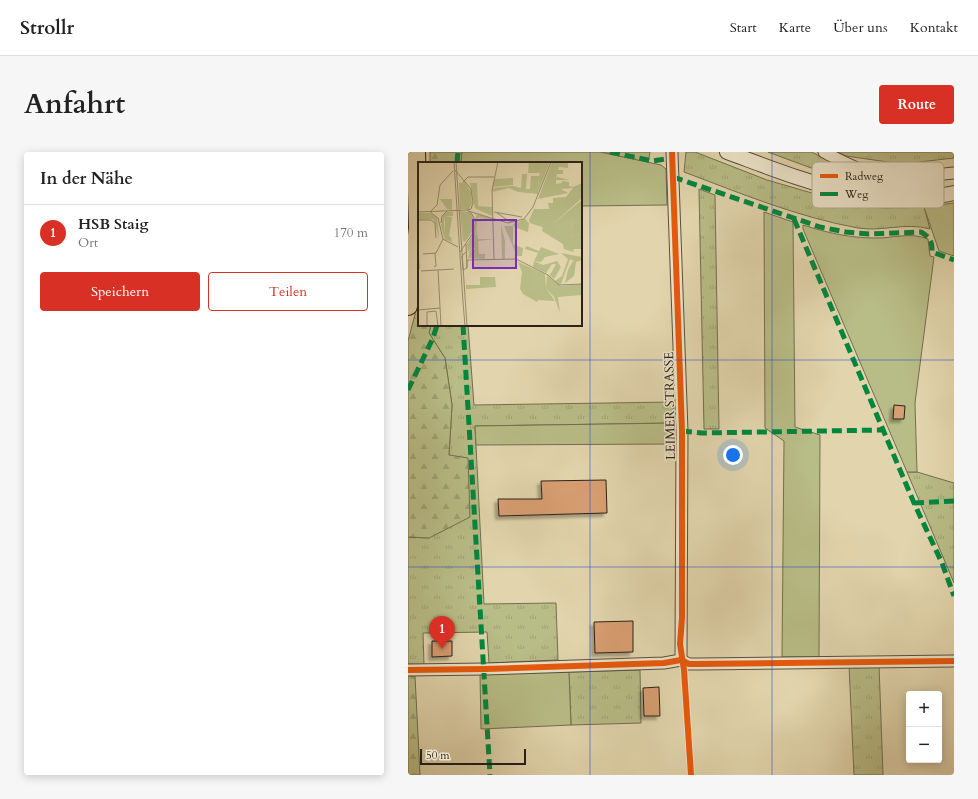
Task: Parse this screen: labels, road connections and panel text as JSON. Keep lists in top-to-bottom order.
{
  "streets": {
    "street": ["LEIMER STRASSE"]
  },
  "legend": ["Radweg", "Weg"],
  "scale_bar": "50 m",
  "page": {
    "header": "Strollr",
    "nav": [
      "Start",
      "Karte",
      "Über uns",
      "Kontakt"
    ],
    "title": "Anfahrt",
    "buttons": [
      "Route",
      ["Speichern", "Teilen"]
    ],
    "heading": "In der Nähe",
    "list": [
      {
        "mark": "1",
        "name": "HSB Staig",
        "note": "Ort",
        "value": "170 m"
      }
    ],
    "pins": "1",
    "map_buttons": ["+", "−"],
    "scale": "50 m"
  }
}
